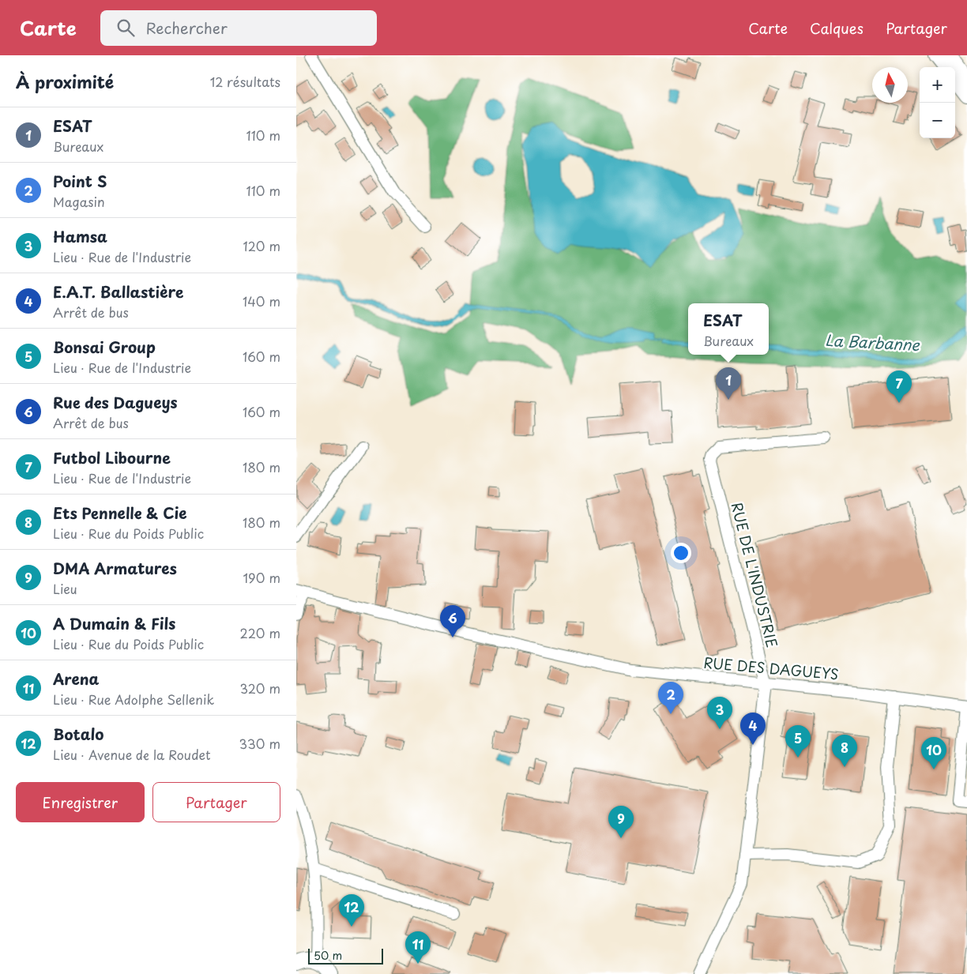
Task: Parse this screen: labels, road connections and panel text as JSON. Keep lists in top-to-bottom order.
{
  "streets": {
    "street": ["RUE DE L'INDUSTRIE", "RUE DES DAGUEYS"]
  },
  "crossings": [
    ["RUE DE L'INDUSTRIE", "RUE DES DAGUEYS"]
  ],
  "water": ["La Barbanne"],
  "scale_bar": "50 m",
  "north": "top",
  "page": {
    "header": "Carte",
    "search": "Rechercher",
    "nav": ["Carte", "Calques", "Partager"],
    "heading": ["À proximité", "12 résultats"],
    "map_buttons": ["+", "−"],
    "list": [
      {
        "mark": "1",
        "name": "ESAT",
        "note": "Bureaux",
        "value": "110 m"
      },
      {
        "mark": "2",
        "name": "Point S",
        "note": "Magasin",
        "value": "110 m"
      },
      {
        "mark": "3",
        "name": "Hamsa",
        "note": "Lieu · Rue de l'Industrie",
        "value": "120 m"
      },
      {
        "mark": "4",
        "name": "E.A.T. Ballastière",
        "note": "Arrêt de bus",
        "value": "140 m"
      },
      {
        "mark": "5",
        "name": "Bonsai Group",
        "note": "Lieu · Rue de l'Industrie",
        "value": "160 m"
      },
      {
        "mark": "6",
        "name": "Rue des Dagueys",
        "note": "Arrêt de bus",
        "value": "160 m"
      },
      {
        "mark": "7",
        "name": "Futbol Libourne",
        "note": "Lieu · Rue de l'Industrie",
        "value": "180 m"
      },
      {
        "mark": "8",
        "name": "Ets Pennelle & Cie",
        "note": "Lieu · Rue du Poids Public",
        "value": "180 m"
      },
      {
        "mark": "9",
        "name": "DMA Armatures",
        "note": "Lieu",
        "value": "190 m"
      },
      {
        "mark": "10",
        "name": "A Dumain & Fils",
        "note": "Lieu · Rue du Poids Public",
        "value": "220 m"
      },
      {
        "mark": "11",
        "name": "Arena",
        "note": "Lieu · Rue Adolphe Sellenik",
        "value": "320 m"
      },
      {
        "mark": "12",
        "name": "Botalo",
        "note": "Lieu · Avenue de la Roudet",
        "value": "330 m"
      }
    ],
    "popup": ["ESAT", "Bureaux"],
    "pins": [
      "1",
      "7",
      "6",
      "2",
      "3",
      "4",
      "5",
      "8",
      "10",
      "9",
      "12",
      "11"
    ],
    "buttons": ["Enregistrer", "Partager"],
    "scale": "50 m"
  }
}
